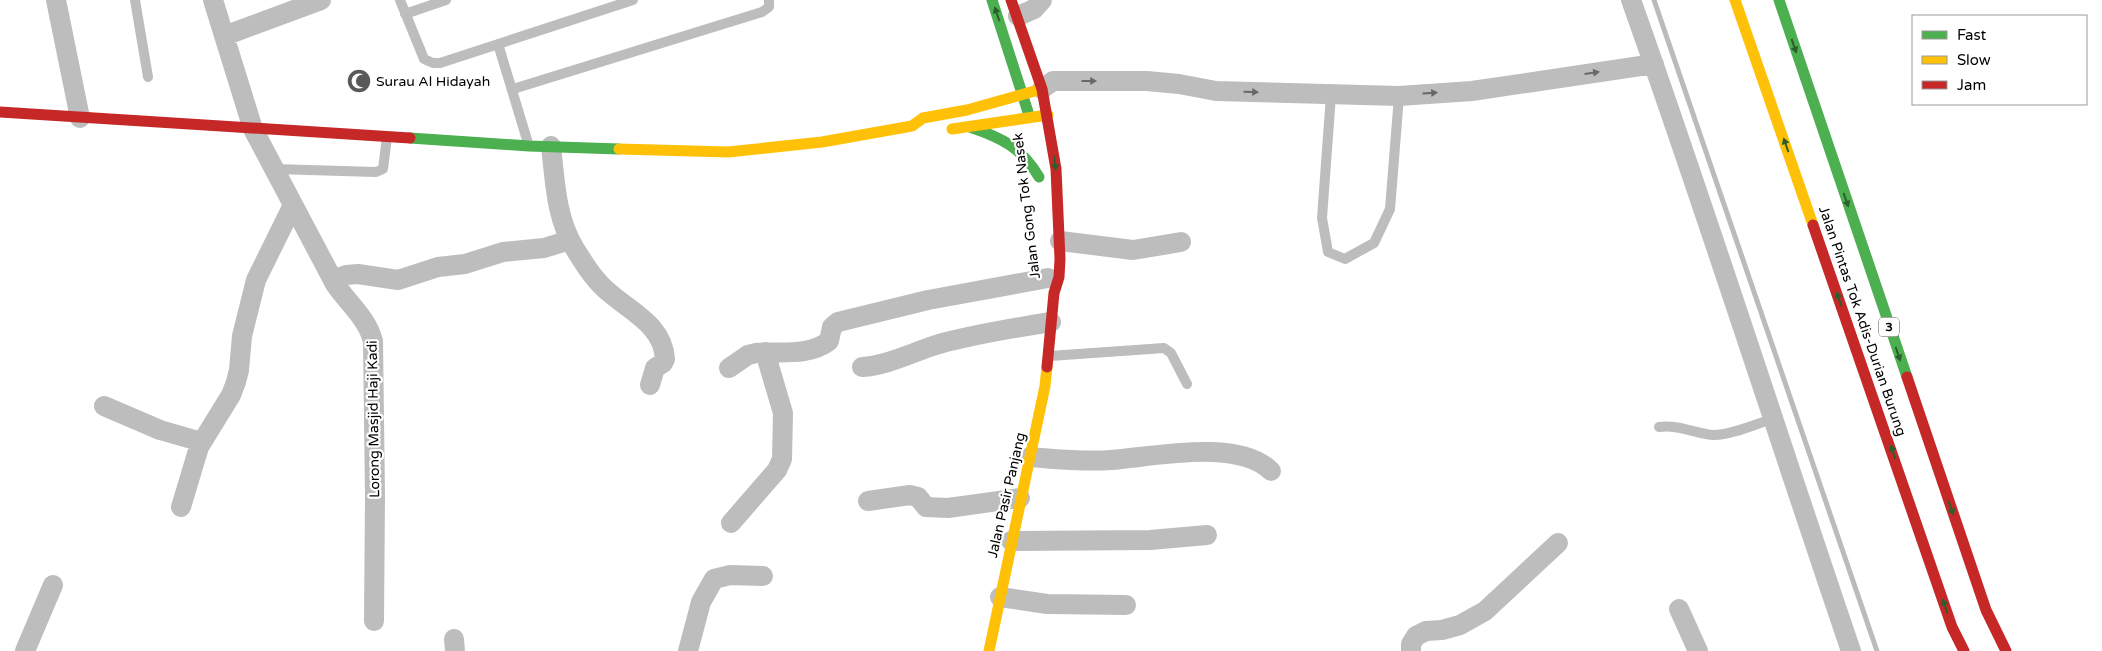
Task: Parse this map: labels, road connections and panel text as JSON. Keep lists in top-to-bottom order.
{
  "streets": {
    "main road": [
      "Jalan Gong Tok Nasek",
      "Jalan Pintas Tok Adis-Durian Burung",
      "3",
      "Jalan Pasir Panjang"
    ],
    "street": ["Lorong Masjid Haji Kadi"]
  },
  "crossings": [
    ["Jalan Gong Tok Nasek", "Jalan Pasir Panjang"]
  ],
  "places": {
    "mosque": ["Surau Al Hidayah"]
  },
  "legend": ["Fast", "Slow", "Jam"]
}
